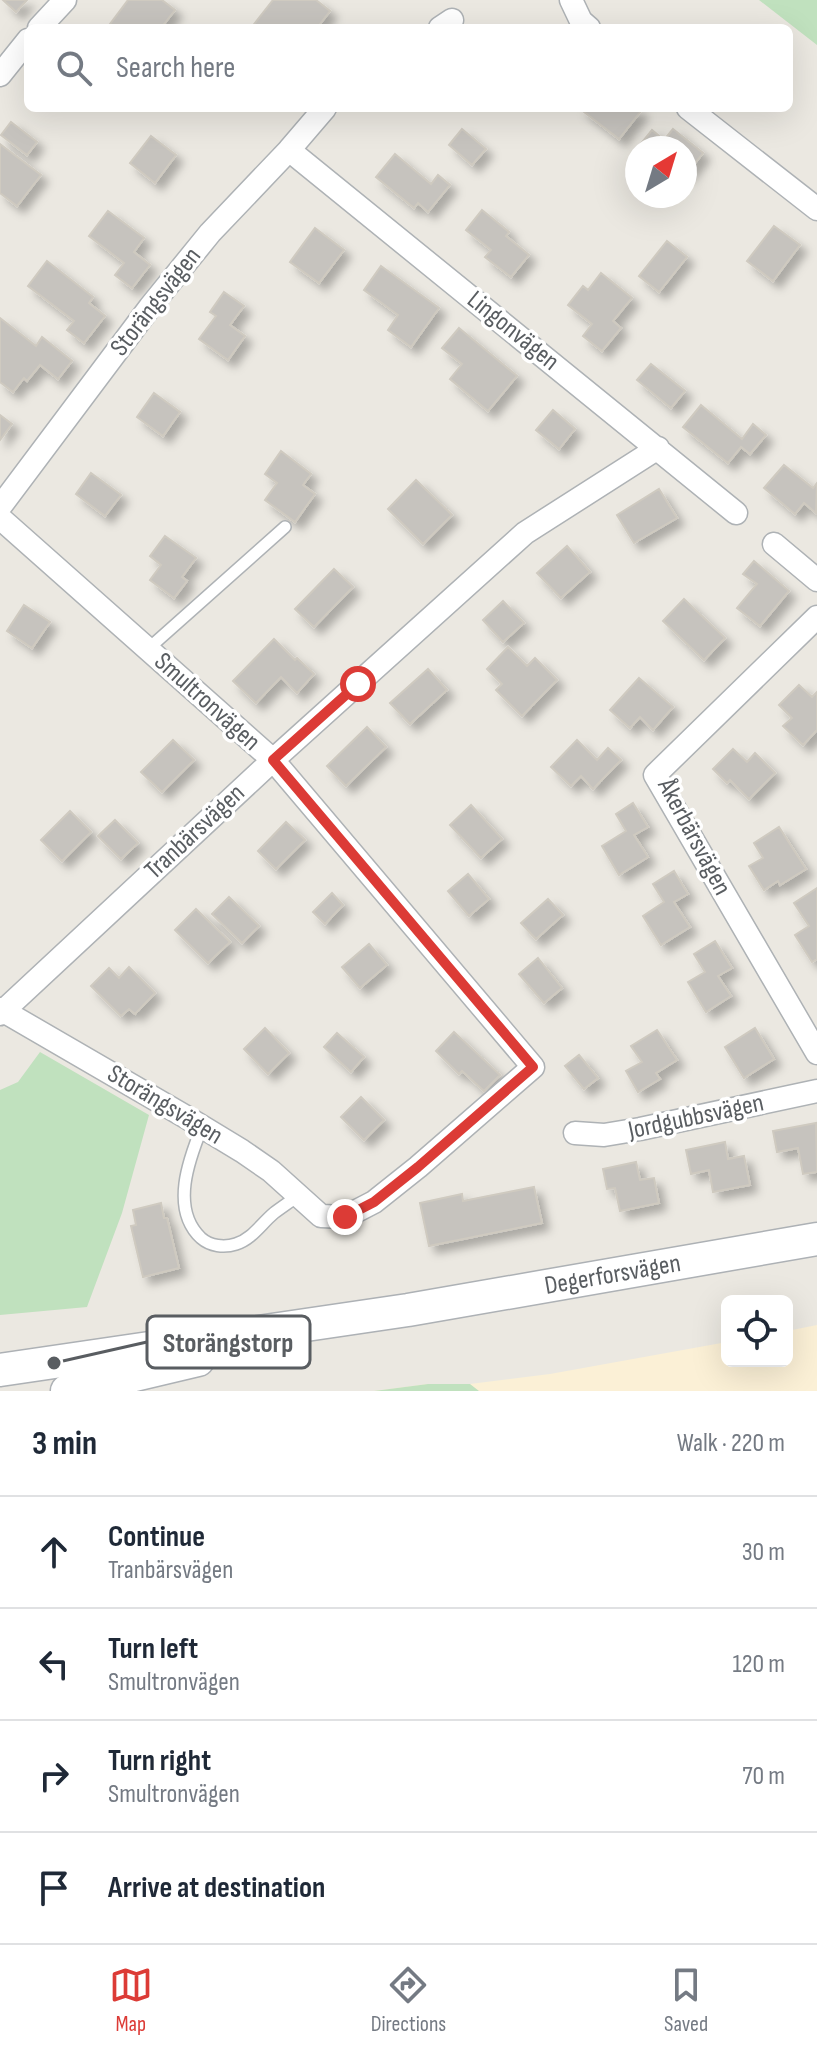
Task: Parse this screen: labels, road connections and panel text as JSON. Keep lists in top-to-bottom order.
{
  "streets": {
    "main road": ["Degerforsvägen"],
    "street": [
      "Storängsvägen",
      "Lingonvägen",
      "Smultronvägen",
      "Tranbärsvägen",
      "Åkerbärsvägen",
      "Jordgubbsvägen"
    ]
  },
  "crossings": [
    ["Storängsvägen", "Lingonvägen"],
    ["Storängsvägen", "Smultronvägen"],
    ["Storängsvägen", "Tranbärsvägen"],
    ["Lingonvägen", "Tranbärsvägen"],
    ["Smultronvägen", "Tranbärsvägen"]
  ],
  "places": ["Storängstorp"],
  "north": "top right",
  "page": {
    "search": "Search here",
    "heading": ["3 min", "Walk · 220 m"],
    "list": [
      ["Continue", "Tranbärsvägen", "30 m"],
      ["Turn left", "Smultronvägen", "120 m"],
      ["Turn right", "Smultronvägen", "70 m"],
      "Arrive at destination"
    ],
    "nav": ["Map", "Directions", "Saved"]
  }
}
